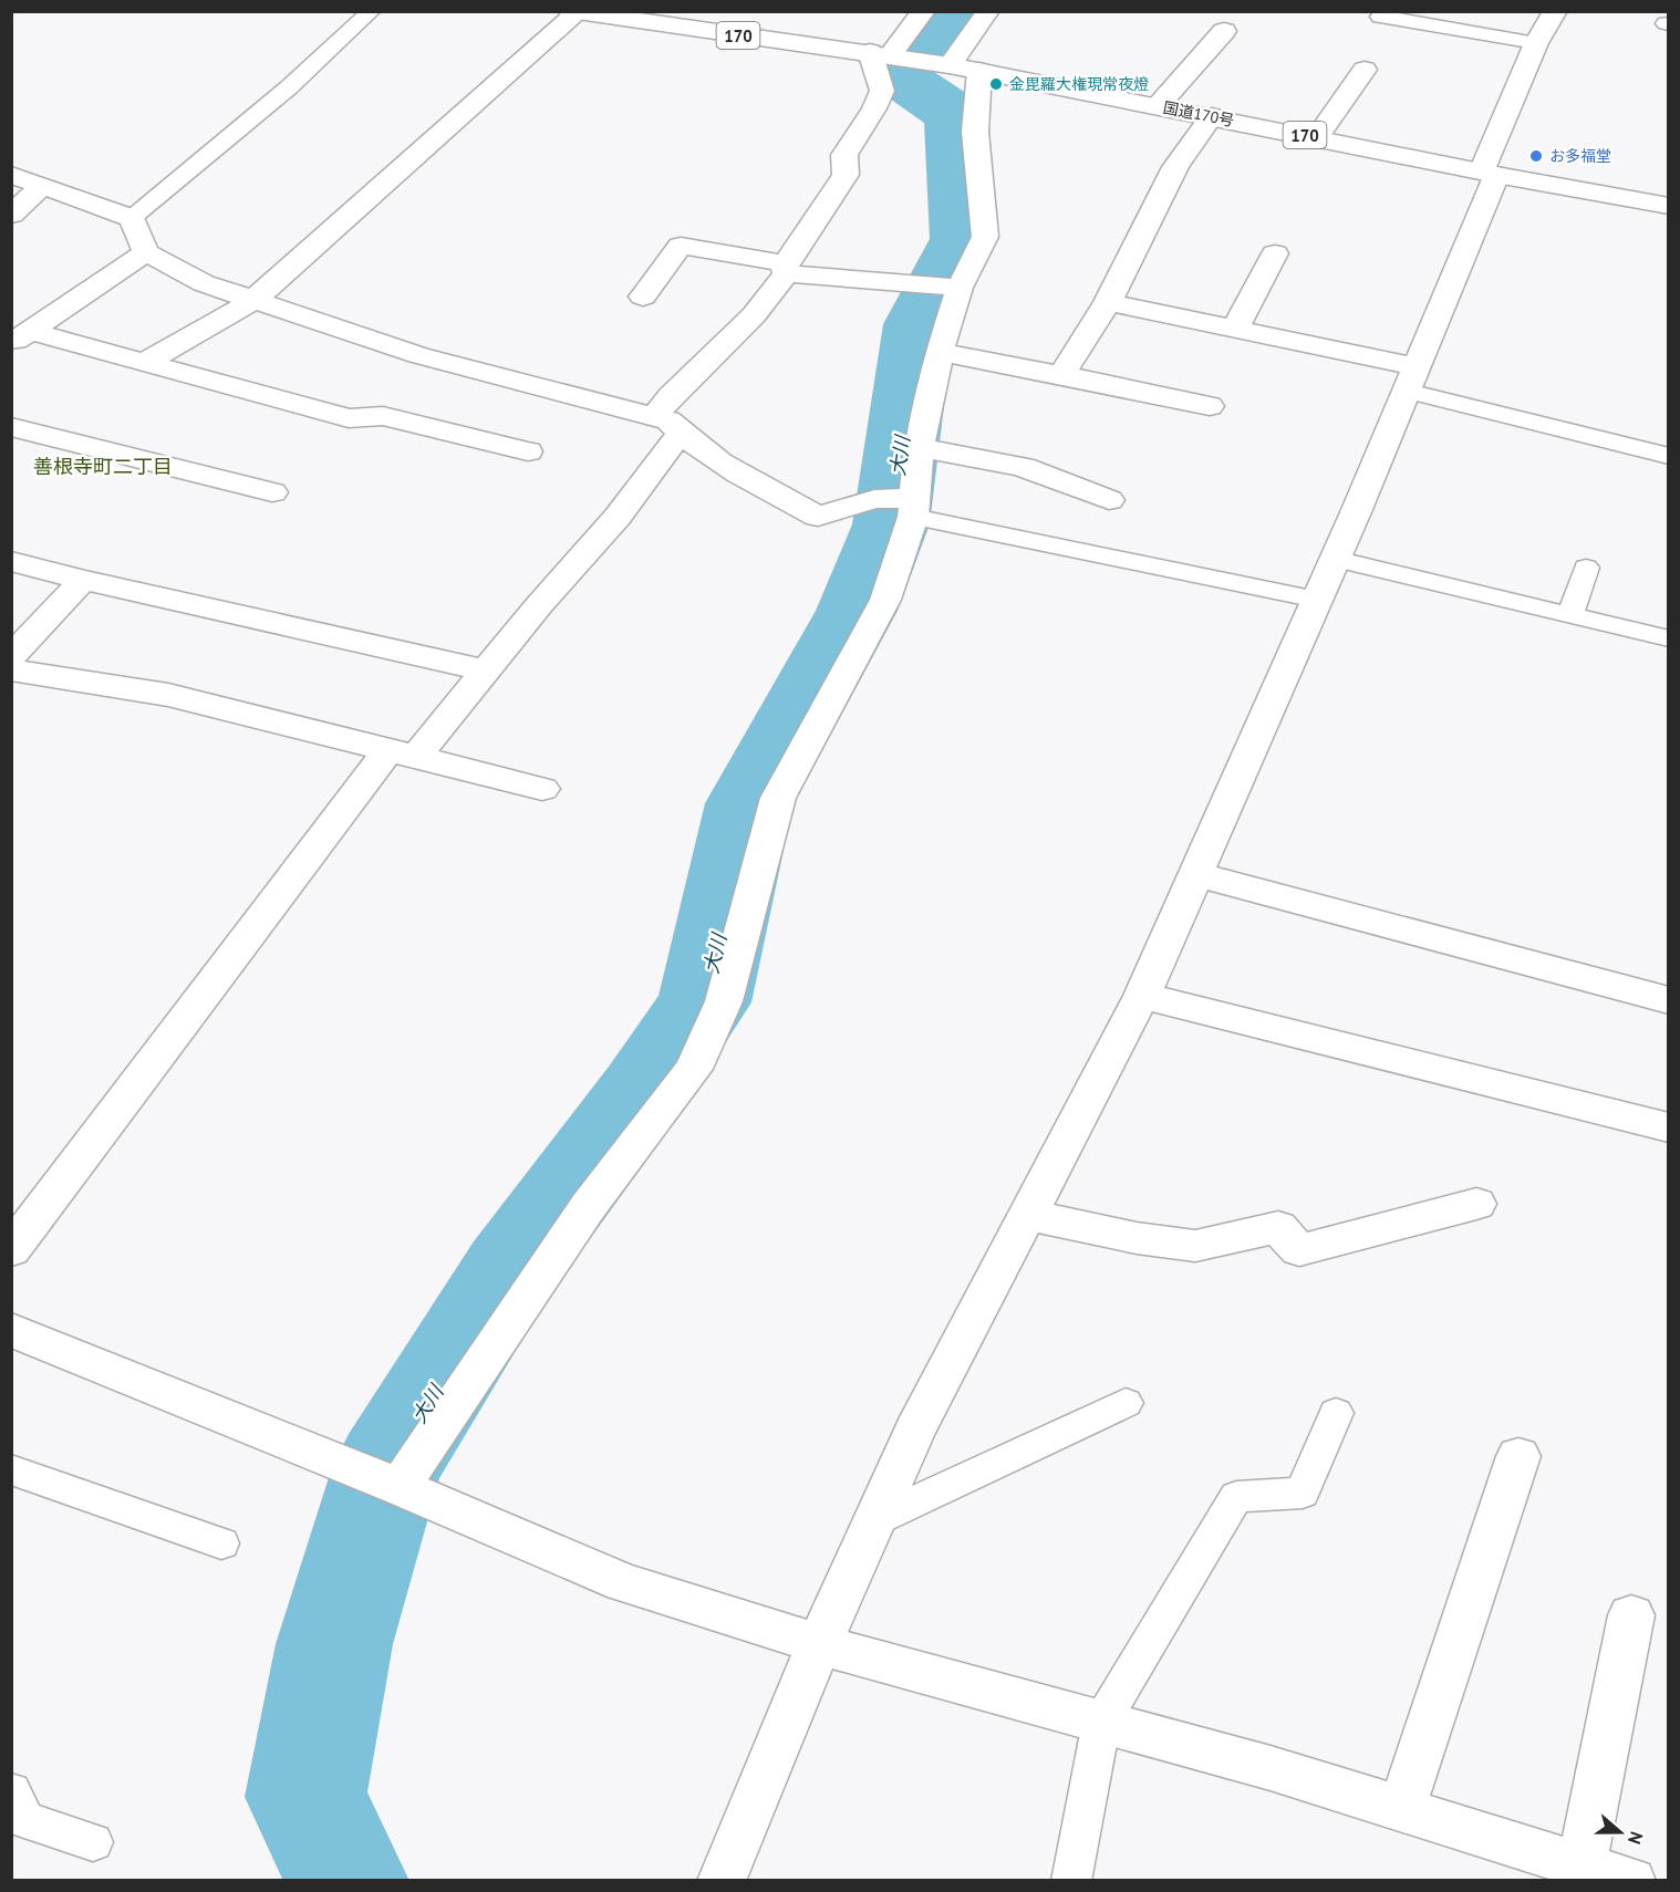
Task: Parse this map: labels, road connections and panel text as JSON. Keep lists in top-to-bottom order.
{
  "streets": {
    "main road": ["170", "国道170号"]
  },
  "districts": ["善根寺町二丁目"],
  "water": ["大川"],
  "places": ["金毘羅大権現常夜燈", "お多福堂"],
  "north": "right"
}
